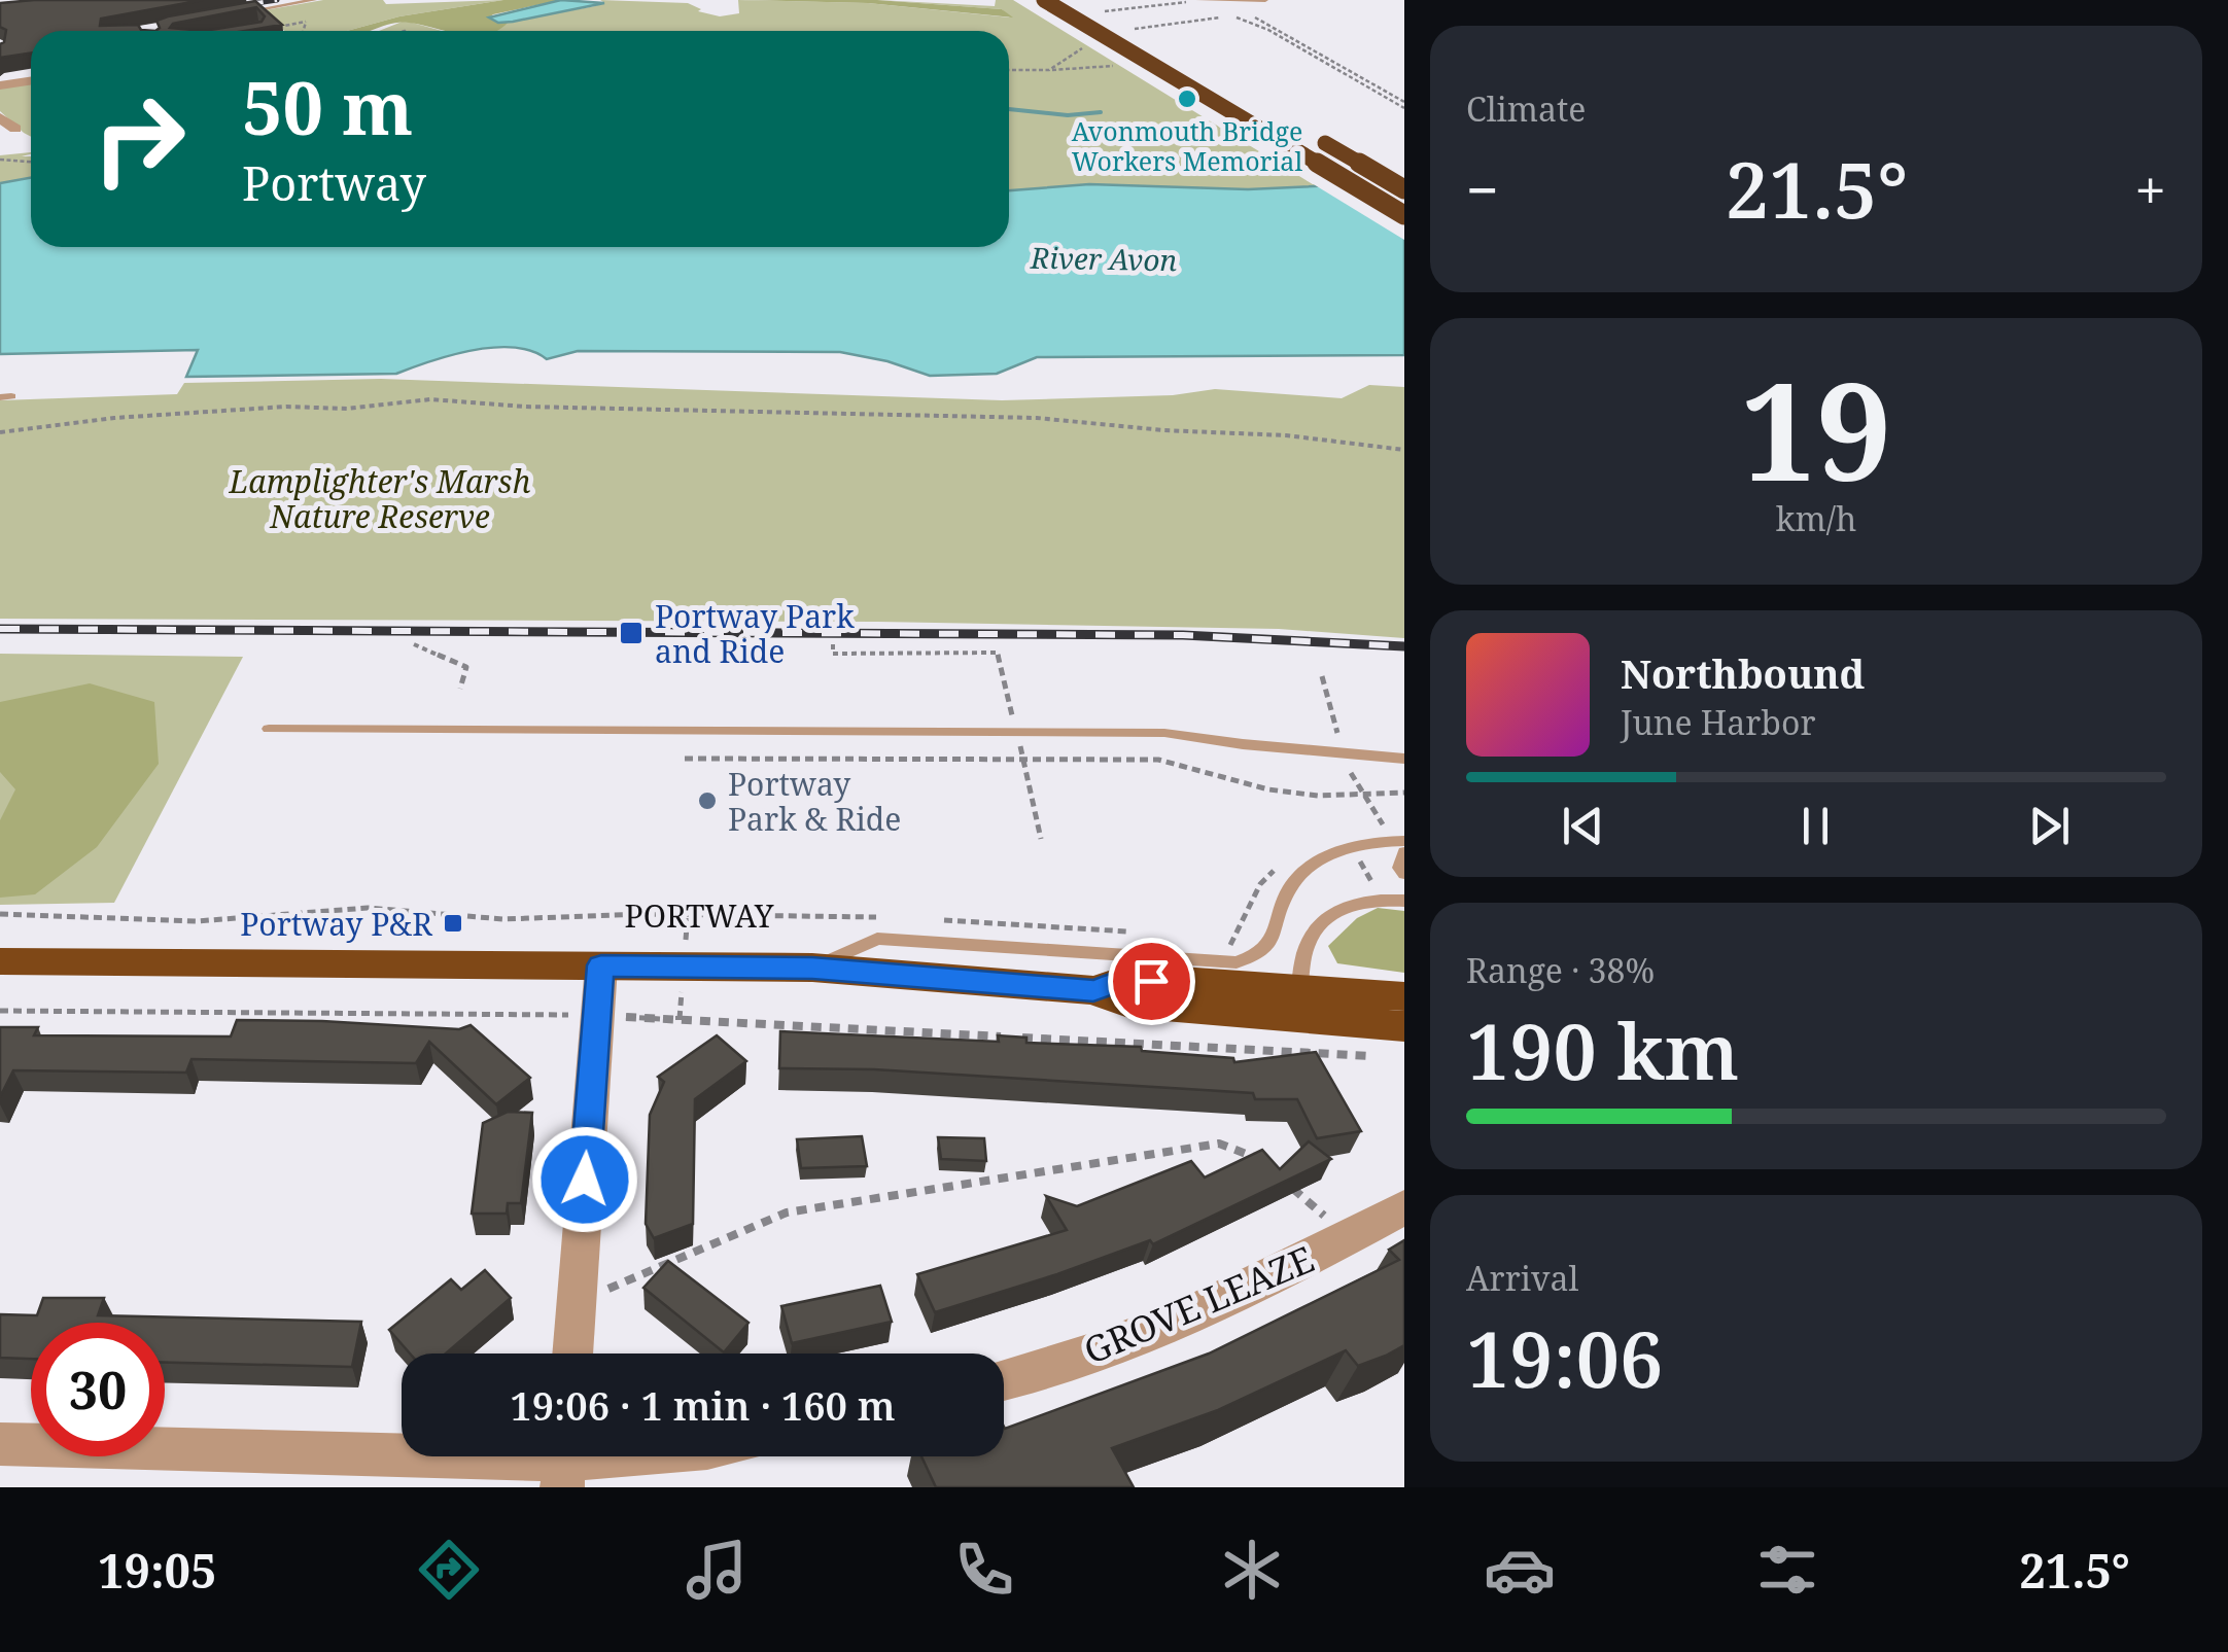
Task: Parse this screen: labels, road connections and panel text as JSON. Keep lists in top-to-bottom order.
{
  "streets": {
    "highway": ["PORTWAY"],
    "street": ["GROVE LEAZE"]
  },
  "water": ["River Avon"],
  "parks": ["Lamplighter's Marsh Nature Reserve"],
  "places": {
    "other": ["Avonmouth Bridge Workers Memorial", "Portway Park & Ride"],
    "transit": ["Portway Park and Ride", "Portway P&R"]
  },
  "page": {
    "tile": [
      "Climate",
      ["19", "km/h"],
      ["Range · 38%", "190 km"],
      ["Arrival", "19:06"]
    ],
    "turn": ["50 m", "Portway"],
    "heat": ["−", "21.5°", "+"],
    "song": ["Northbound", "June Harbor"],
    "limit": "30",
    "trip": "19:06 · 1 min · 160 m",
    "tabs": ["19:05", "21.5°"]
  }
}
